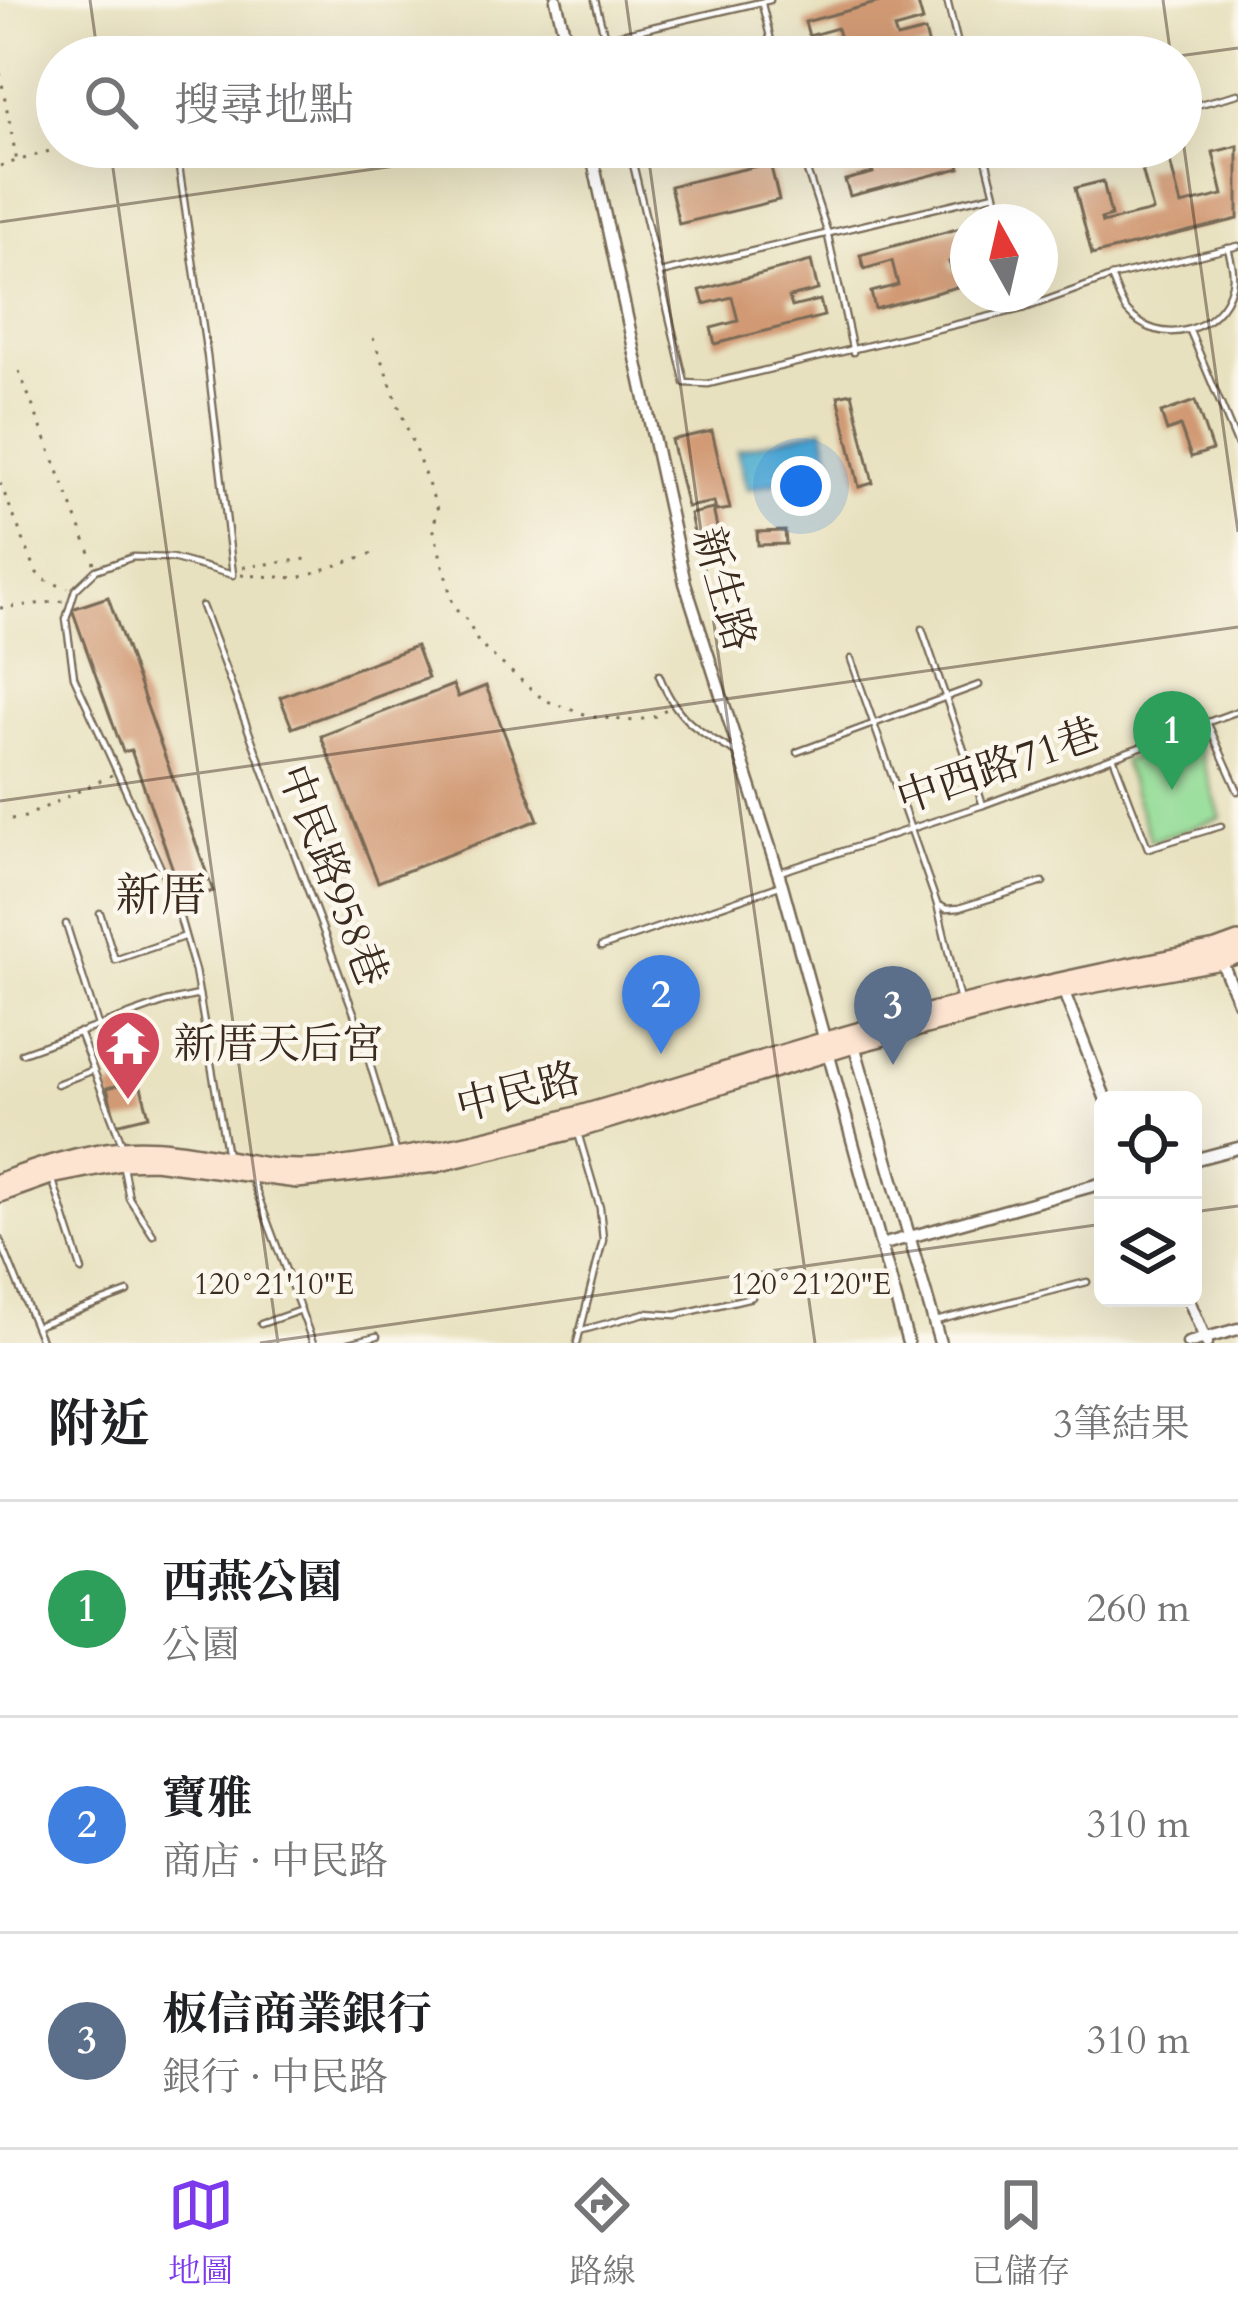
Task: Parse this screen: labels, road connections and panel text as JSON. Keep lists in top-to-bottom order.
{
  "streets": {
    "main road": ["中民路"],
    "street": ["新生路"],
    "lane": ["中西路71巷", "中民路958巷"]
  },
  "crossings": [
    ["新生路", "中西路71巷"],
    ["新生路", "中民路"],
    ["中民路958巷", "中民路"]
  ],
  "districts": ["新厝"],
  "places": {
    "temple": ["新厝天后宮"]
  },
  "north": "top",
  "page": {
    "search": "搜尋地點",
    "pins": ["1", "2", "3"],
    "heading": ["附近", "3筆結果"],
    "list": [
      {
        "mark": "1",
        "name": "西燕公園",
        "note": "公園",
        "value": "260 m"
      },
      {
        "mark": "2",
        "name": "寶雅",
        "note": "商店 · 中民路",
        "value": "310 m"
      },
      {
        "mark": "3",
        "name": "板信商業銀行",
        "note": "銀行 · 中民路",
        "value": "310 m"
      }
    ],
    "nav": ["地圖", "路線", "已儲存"]
  },
  "coordinates": ["120°21'10\"E", "120°21'20\"E"]
}
